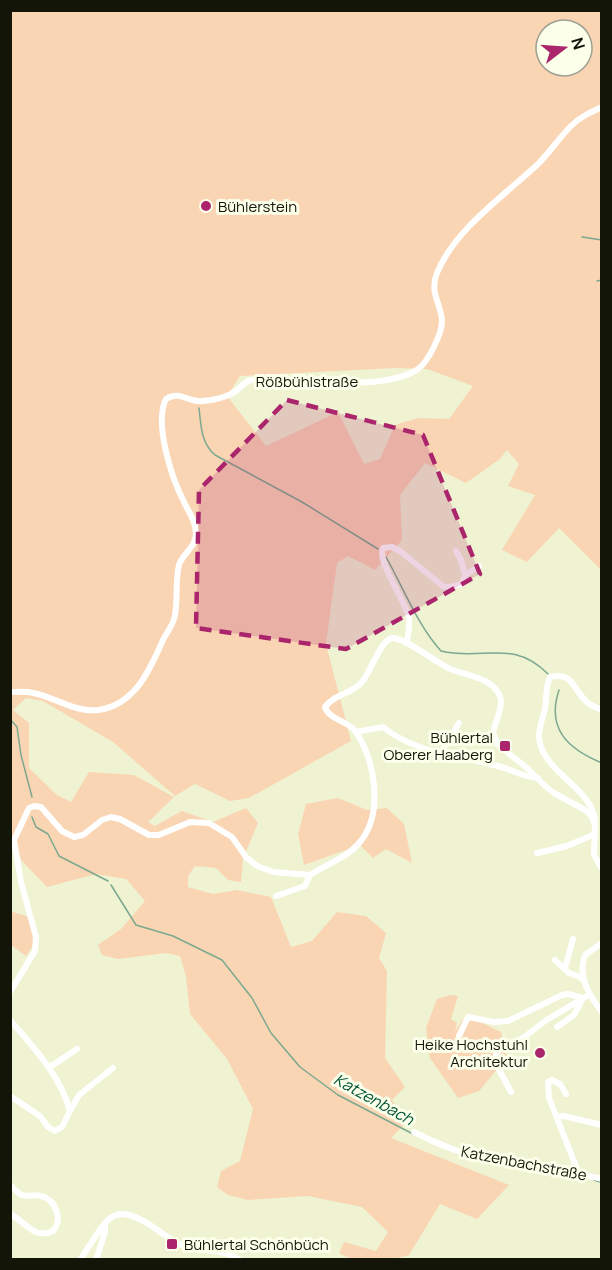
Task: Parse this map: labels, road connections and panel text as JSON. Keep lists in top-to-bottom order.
{
  "streets": {
    "street": ["Rößbühlstraße", "Katzenbachstraße"]
  },
  "water": ["Katzenbach"],
  "places": {
    "other": ["Bühlerstein", "Heike Hochstuhl Architektur"],
    "transit": ["Bühlertal Oberer Haaberg", "Bühlertal Schönbüch"]
  },
  "north": "right"
}
